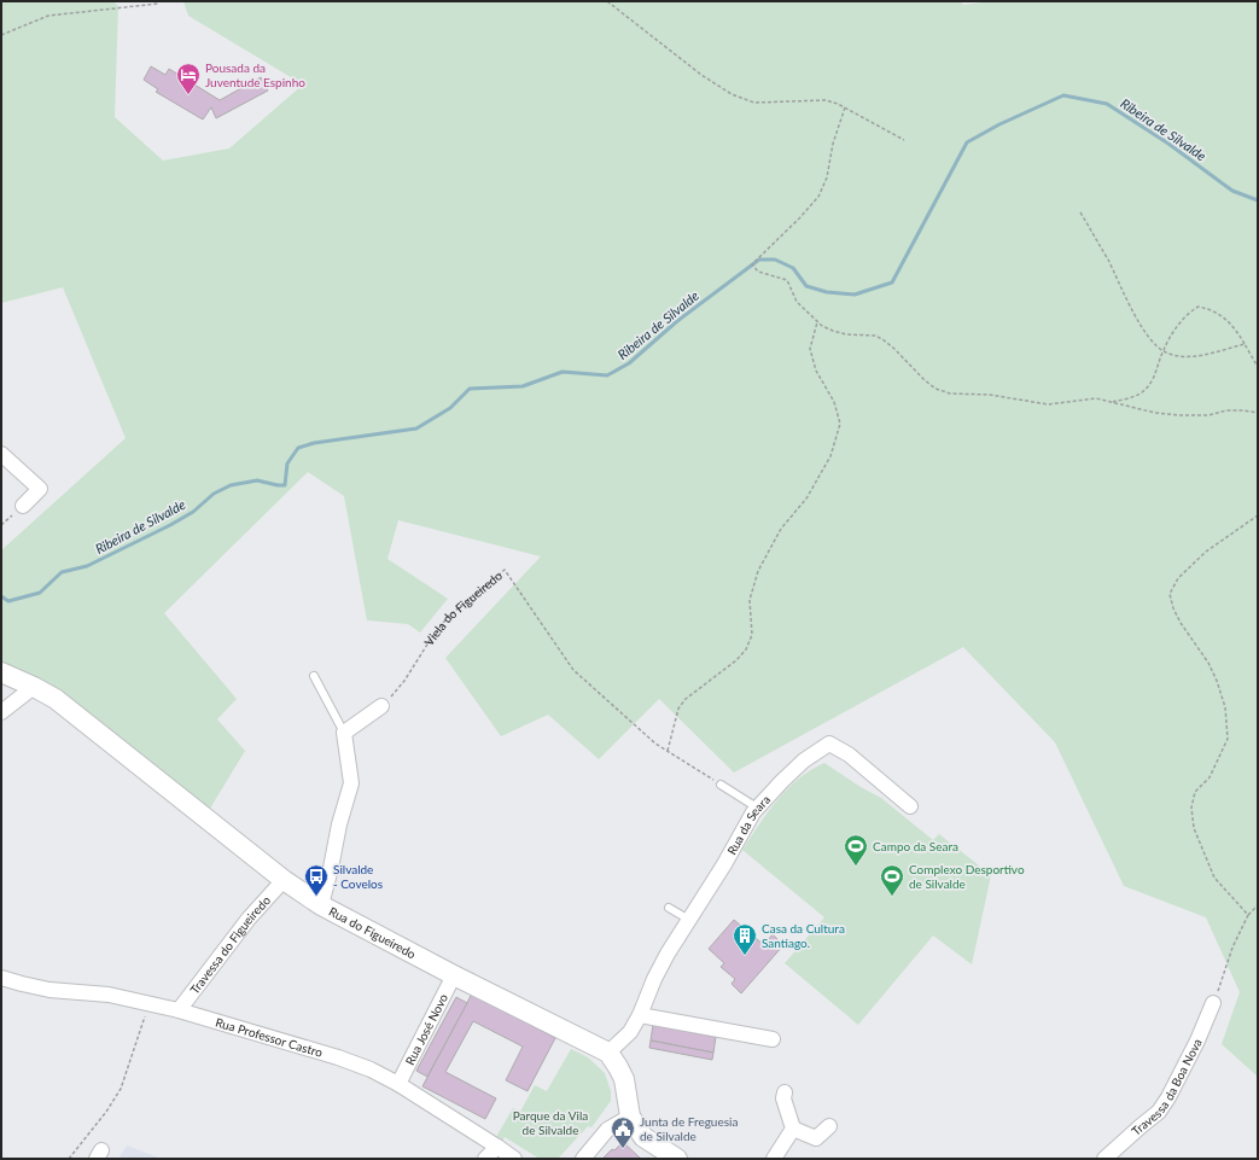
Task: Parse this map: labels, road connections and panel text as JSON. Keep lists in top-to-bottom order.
{
  "streets": {
    "main road": ["Rua do Figueiredo"],
    "street": [
      "Rua da Seara",
      "Travessa do Figueiredo",
      "Rua José Novo",
      "Rua Professor Castro",
      "Travessa da Boa Nova"
    ],
    "path": ["Viela do Figueiredo"]
  },
  "crossings": [
    ["Rua da Seara", "Rua do Figueiredo"],
    ["Rua do Figueiredo", "Travessa do Figueiredo"],
    ["Rua do Figueiredo", "Rua José Novo"],
    ["Travessa do Figueiredo", "Rua Professor Castro"],
    ["Rua José Novo", "Rua Professor Castro"]
  ],
  "water": ["Ribeira de Silvalde"],
  "parks": ["Parque da Vila de Silvalde"],
  "places": {
    "hotel": ["Pousada da Juventude Espinho"],
    "sports": ["Campo da Seara", "Complexo Desportivo de Silvalde"],
    "bus stop": ["Silvalde - Covelos"],
    "building": ["Casa da Cultura Santiago."],
    "public building": ["Junta de Freguesia de Silvalde"]
  }
}
